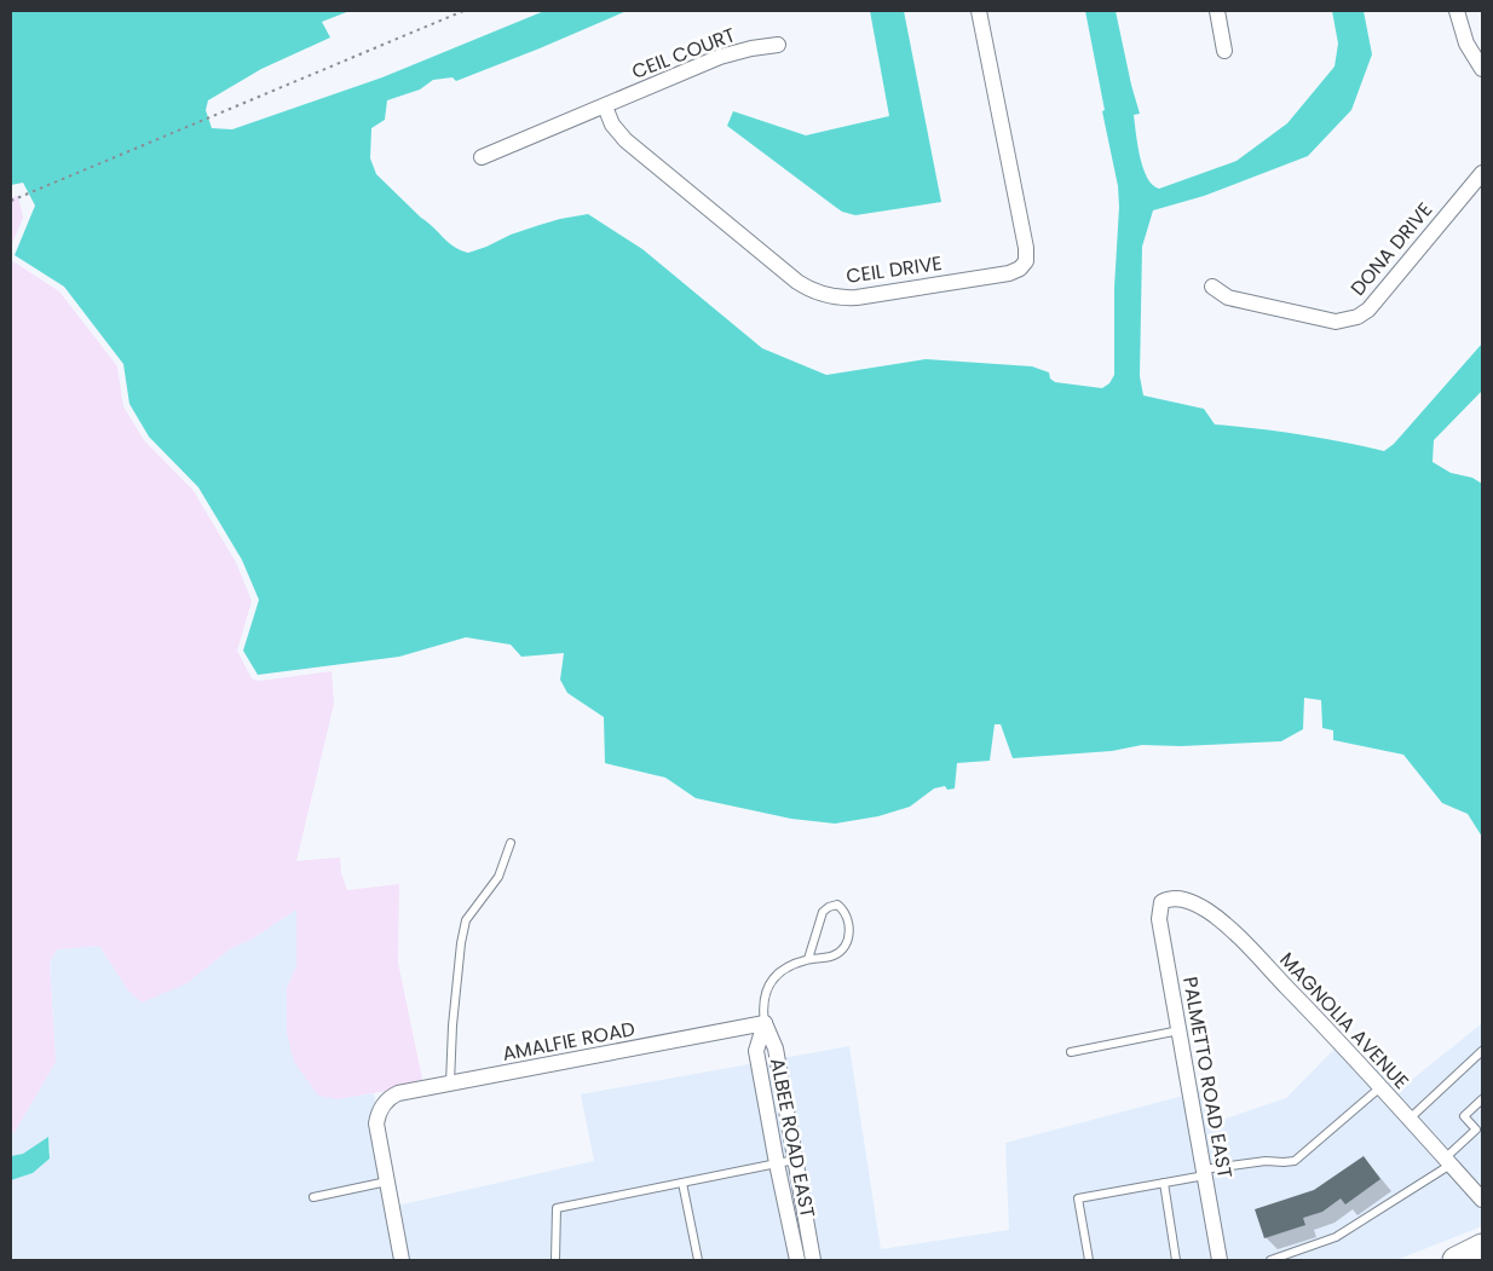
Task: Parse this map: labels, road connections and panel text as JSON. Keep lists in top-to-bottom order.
{
  "streets": {
    "street": [
      "CEIL COURT",
      "DONA DRIVE",
      "CEIL DRIVE",
      "MAGNOLIA AVENUE",
      "AMALFIE ROAD",
      "PALMETTO ROAD EAST",
      "ALBEE ROAD EAST"
    ]
  },
  "crossings": [
    ["CEIL COURT", "CEIL DRIVE"],
    ["MAGNOLIA AVENUE", "PALMETTO ROAD EAST"],
    ["AMALFIE ROAD", "ALBEE ROAD EAST"]
  ]
}
